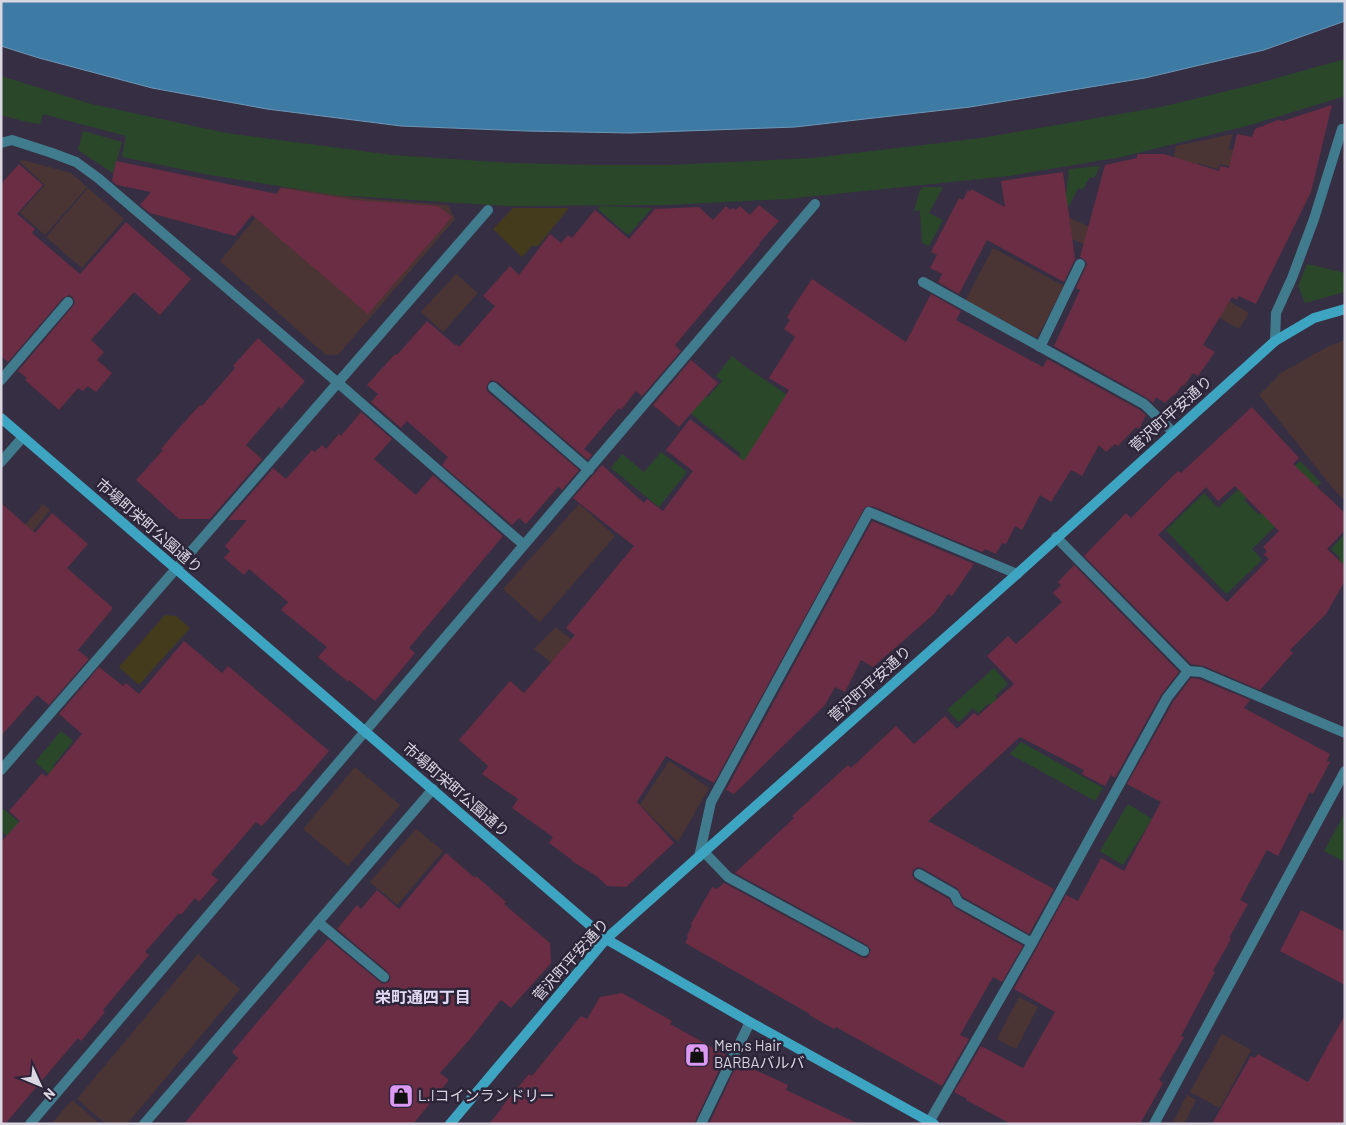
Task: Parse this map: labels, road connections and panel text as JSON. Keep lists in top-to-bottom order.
{
  "streets": {
    "street": ["菅沢町平安通り", "市場町栄町公園通り"]
  },
  "crossings": [
    ["菅沢町平安通り", "市場町栄町公園通り"]
  ],
  "districts": ["栄町通四丁目"],
  "places": {
    "shop": ["Men,s Hair BARBAバルバ", "L.Iコインランドリー"]
  },
  "north": "bottom right"
}
